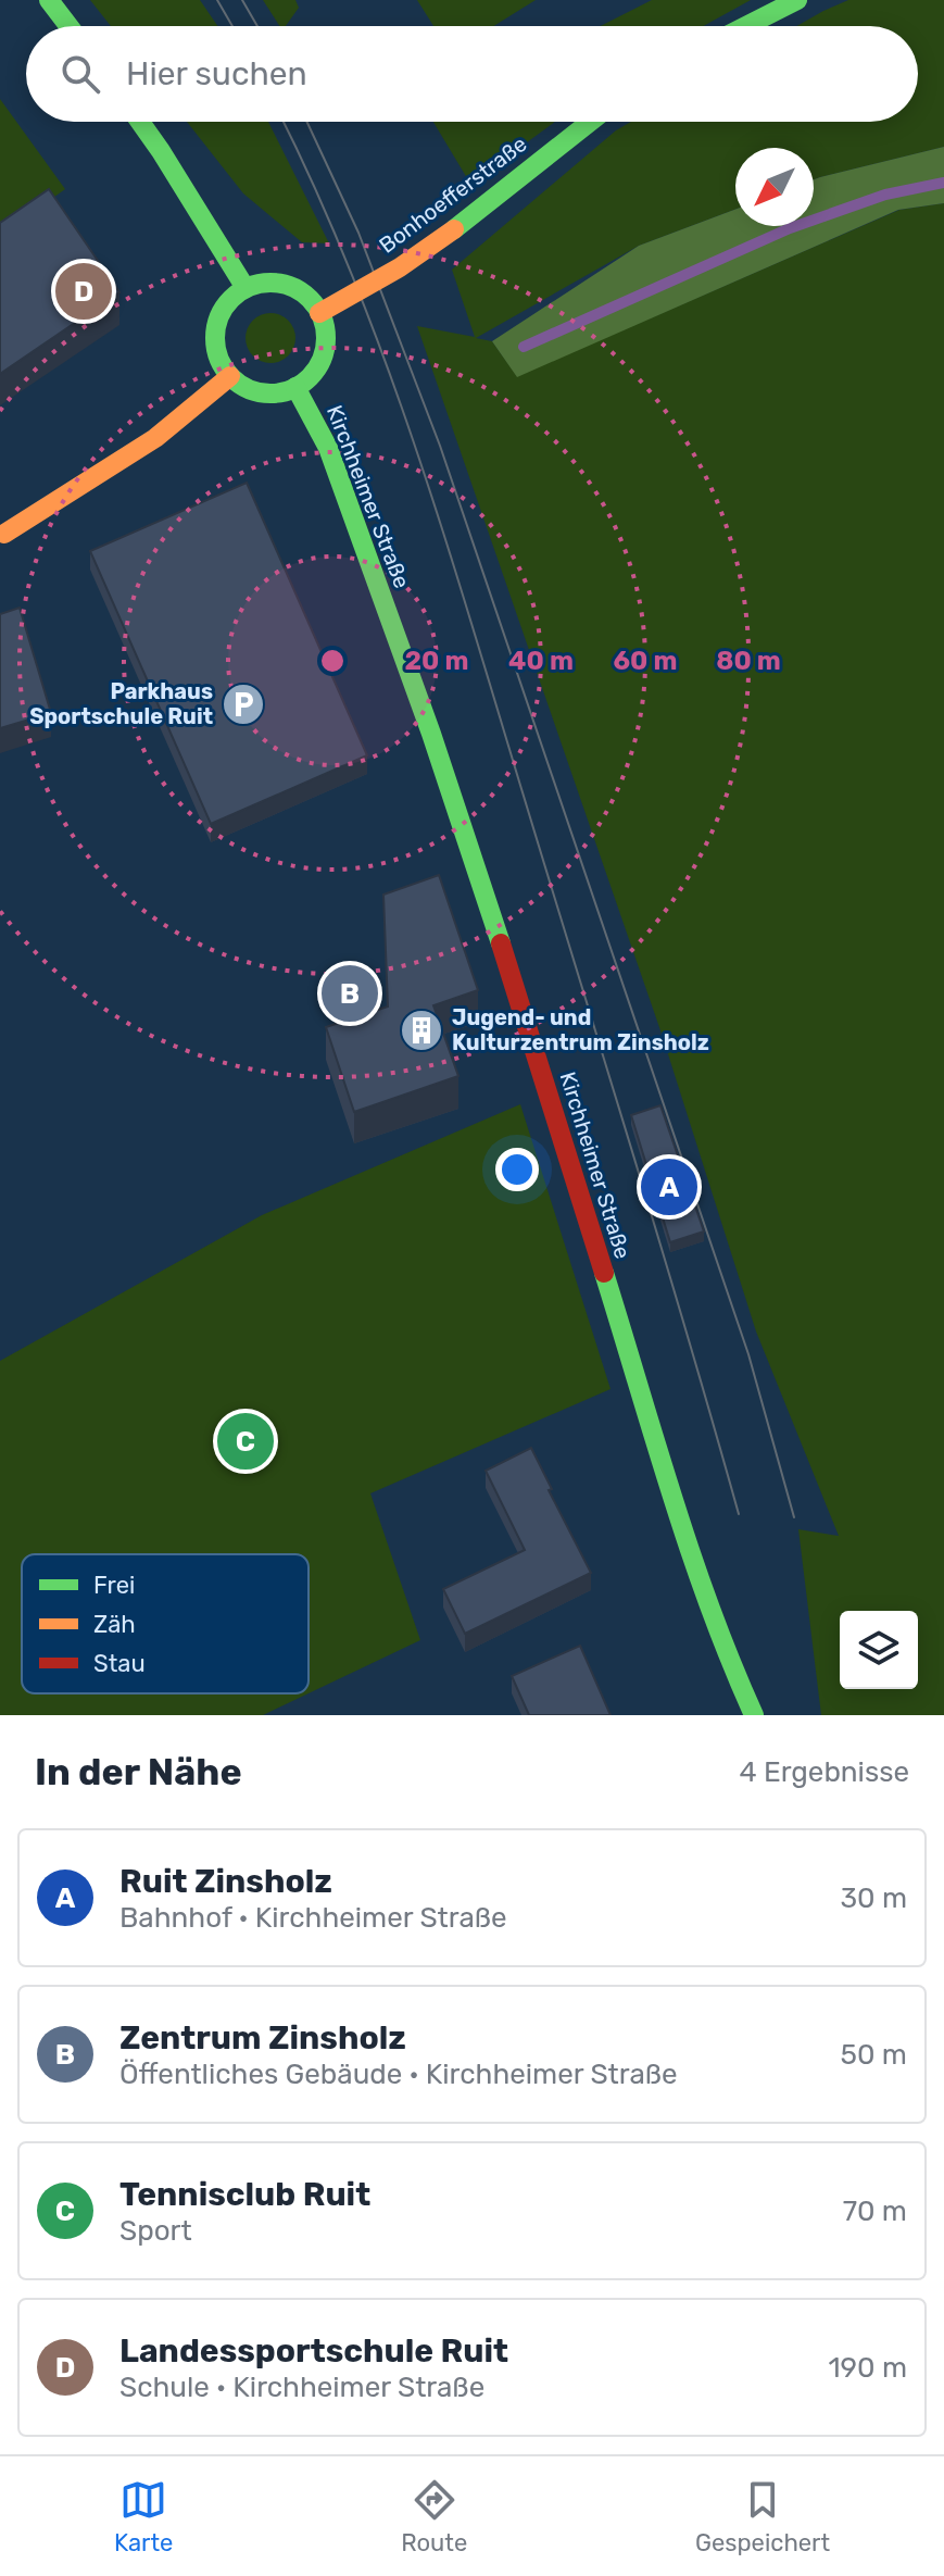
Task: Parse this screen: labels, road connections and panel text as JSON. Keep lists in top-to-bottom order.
{
  "streets": {
    "main road": ["Bonhoefferstraße", "Kirchheimer Straße"]
  },
  "crossings": [
    ["Bonhoefferstraße", "Kirchheimer Straße"]
  ],
  "places": {
    "parking": ["Parkhaus Sportschule Ruit"],
    "building": ["Jugend- und Kulturzentrum Zinsholz"]
  },
  "legend": ["Frei", "Zäh", "Stau"],
  "north": "bottom left",
  "page": {
    "search": "Hier suchen",
    "pins": [
      "D",
      "B",
      "A",
      "C"
    ],
    "heading": ["In der Nähe", "4 Ergebnisse"],
    "list": [
      {
        "mark": "A",
        "name": "Ruit Zinsholz",
        "note": "Bahnhof · Kirchheimer Straße",
        "value": "30 m"
      },
      {
        "mark": "B",
        "name": "Zentrum Zinsholz",
        "note": "Öffentliches Gebäude · Kirchheimer Straße",
        "value": "50 m"
      },
      {
        "mark": "C",
        "name": "Tennisclub Ruit",
        "note": "Sport",
        "value": "70 m"
      },
      {
        "mark": "D",
        "name": "Landessportschule Ruit",
        "note": "Schule · Kirchheimer Straße",
        "value": "190 m"
      }
    ],
    "nav": ["Karte", "Route", "Gespeichert"]
  },
  "rings": [
    "20 m",
    "40 m",
    "60 m",
    "80 m"
  ]
}
